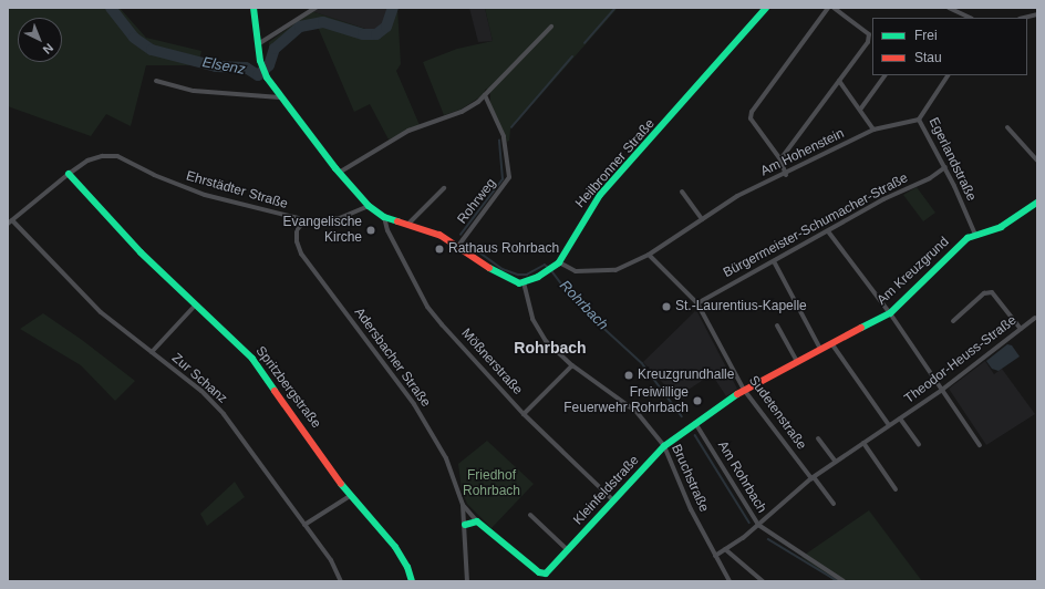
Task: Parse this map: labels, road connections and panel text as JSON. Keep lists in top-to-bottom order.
{
  "streets": {
    "street": [
      "Am Hohenstein",
      "Egerlandstraße",
      "Heilbronner Straße",
      "Ehrstädter Straße",
      "Rohrweg",
      "Bürgermeister-Schumacher-Straße",
      "Am Kreuzgrund",
      "Adersbacher Straße",
      "Theodor-Heuss-Straße",
      "Mößnerstraße",
      "Zur Schanz",
      "Spritzbergstraße",
      "Sudetenstraße",
      "Am Rohrbach",
      "Bruchstraße",
      "Kleinfeldstraße"
    ]
  },
  "crossings": [
    ["Am Hohenstein", "Egerlandstraße"],
    ["Am Hohenstein", "Heilbronner Straße"],
    ["Am Hohenstein", "Sudetenstraße"],
    ["Egerlandstraße", "Bürgermeister-Schumacher-Straße"],
    ["Egerlandstraße", "Am Kreuzgrund"],
    ["Heilbronner Straße", "Bruchstraße"],
    ["Ehrstädter Straße", "Adersbacher Straße"],
    ["Ehrstädter Straße", "Zur Schanz"],
    ["Ehrstädter Straße", "Spritzbergstraße"],
    ["Bürgermeister-Schumacher-Straße", "Sudetenstraße"],
    ["Am Kreuzgrund", "Sudetenstraße"],
    ["Am Kreuzgrund", "Am Rohrbach"],
    ["Am Kreuzgrund", "Bruchstraße"],
    ["Am Kreuzgrund", "Kleinfeldstraße"],
    ["Adersbacher Straße", "Kleinfeldstraße"],
    ["Theodor-Heuss-Straße", "Sudetenstraße"],
    ["Theodor-Heuss-Straße", "Am Rohrbach"],
    ["Theodor-Heuss-Straße", "Bruchstraße"],
    ["Mößnerstraße", "Kleinfeldstraße"],
    ["Bruchstraße", "Kleinfeldstraße"]
  ],
  "districts": ["Rohrbach"],
  "water": ["Elsenz", "Rohrbach"],
  "parks": ["Friedhof Rohrbach"],
  "places": [
    "Evangelische Kirche",
    "Rathaus Rohrbach",
    "St.-Laurentius-Kapelle",
    "Kreuzgrundhalle",
    "Freiwillige Feuerwehr Rohrbach"
  ],
  "legend": ["Frei", "Stau"],
  "north": "bottom right"
}
